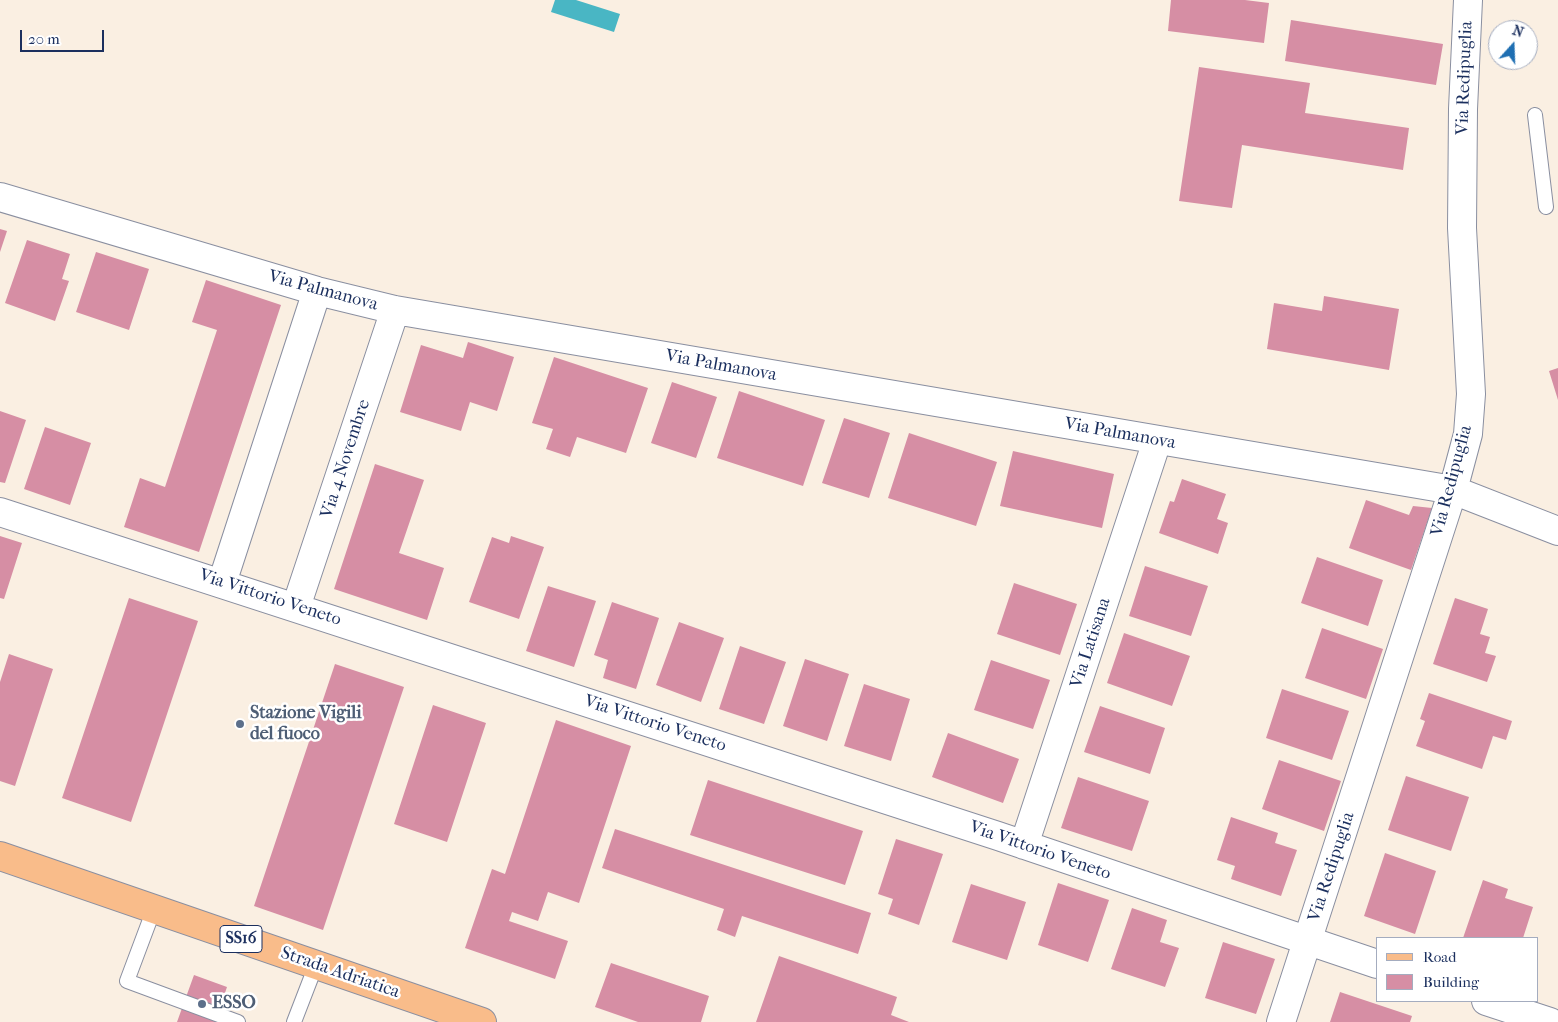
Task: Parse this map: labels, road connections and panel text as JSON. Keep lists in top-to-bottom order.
{
  "streets": {
    "main road": ["SS16", "Strada Adriatica"],
    "street": [
      "Via Redipuglia",
      "Via Palmanova",
      "Via 4 Novembre",
      "Via Vittorio Veneto",
      "Via Latisana"
    ]
  },
  "crossings": [
    ["Via Redipuglia", "Via Palmanova"],
    ["Via Redipuglia", "Via Vittorio Veneto"],
    ["Via Palmanova", "Via 4 Novembre"],
    ["Via Palmanova", "Via Latisana"],
    ["Via 4 Novembre", "Via Vittorio Veneto"],
    ["Via Vittorio Veneto", "Via Latisana"]
  ],
  "places": ["Stazione Vigili del fuoco", "ESSO"],
  "legend": ["Road", "Building"],
  "scale_bar": "20 m",
  "north": "top"
}
